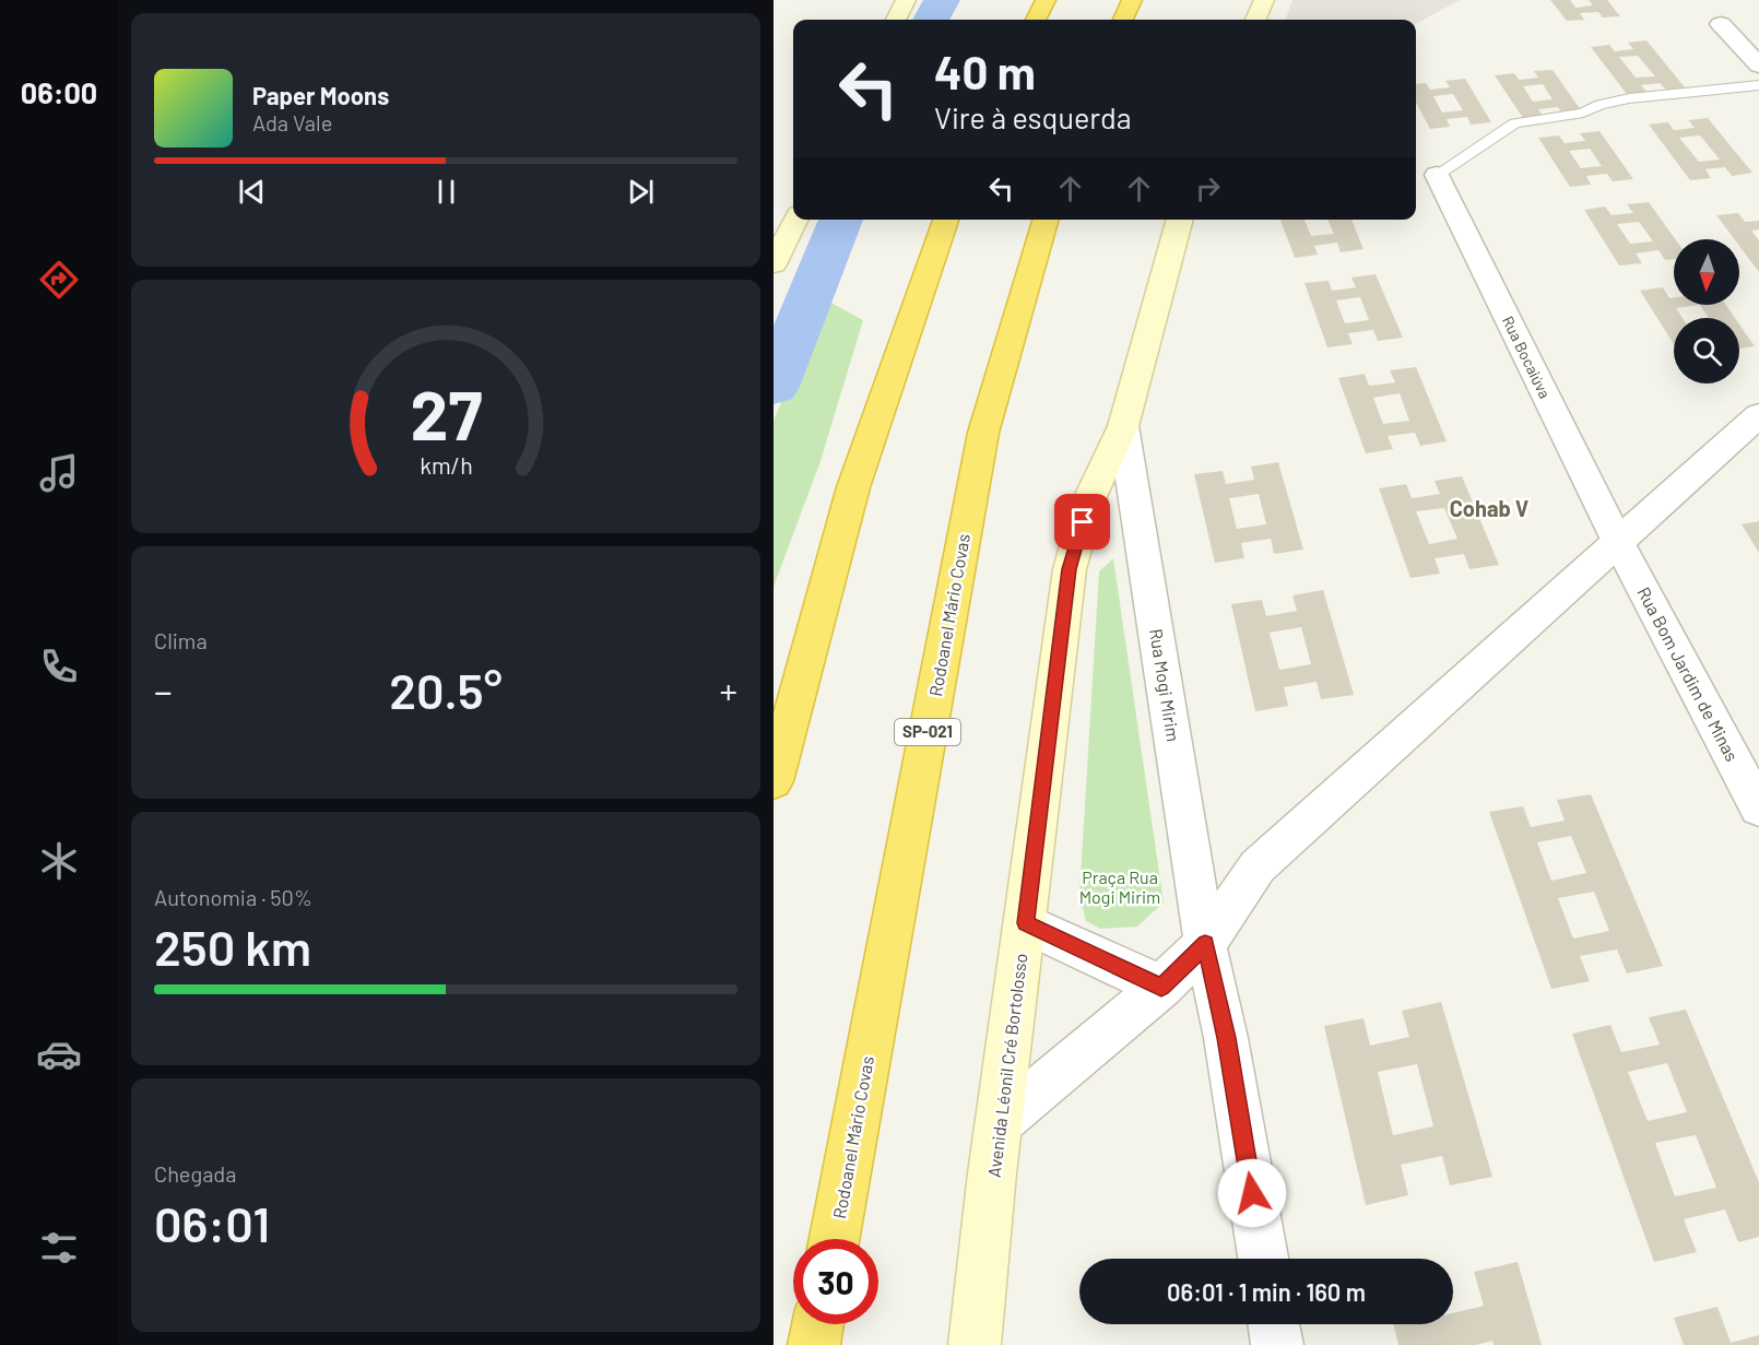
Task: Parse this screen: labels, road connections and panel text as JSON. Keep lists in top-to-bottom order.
{
  "streets": {
    "highway": ["Rodoanel Mário Covas", "SP-021"],
    "main road": ["Avenida Léonil Cré Bortolosso"],
    "street": ["Rua Bocaiúva", "Rua Bom Jardim de Minas", "Rua Mogi Mirim"]
  },
  "crossings": [
    ["Rua Bocaiúva", "Rua Bom Jardim de Minas"],
    ["Rua Mogi Mirim", "Avenida Léonil Cré Bortolosso"]
  ],
  "districts": ["Cohab V"],
  "parks": ["Praça Rua Mogi Mirim"],
  "north": "bottom",
  "page": {
    "tabs": "06:00",
    "turn": ["40 m", "Vire à esquerda"],
    "song": ["Paper Moons", "Ada Vale"],
    "tile": [
      "Clima",
      ["Autonomia · 50%", "250 km"],
      ["Chegada", "06:01"]
    ],
    "heat": ["−", "20.5°", "+"],
    "limit": "30",
    "trip": "06:01 · 1 min · 160 m",
    "gauge": ["27", "km/h"]
  }
}
